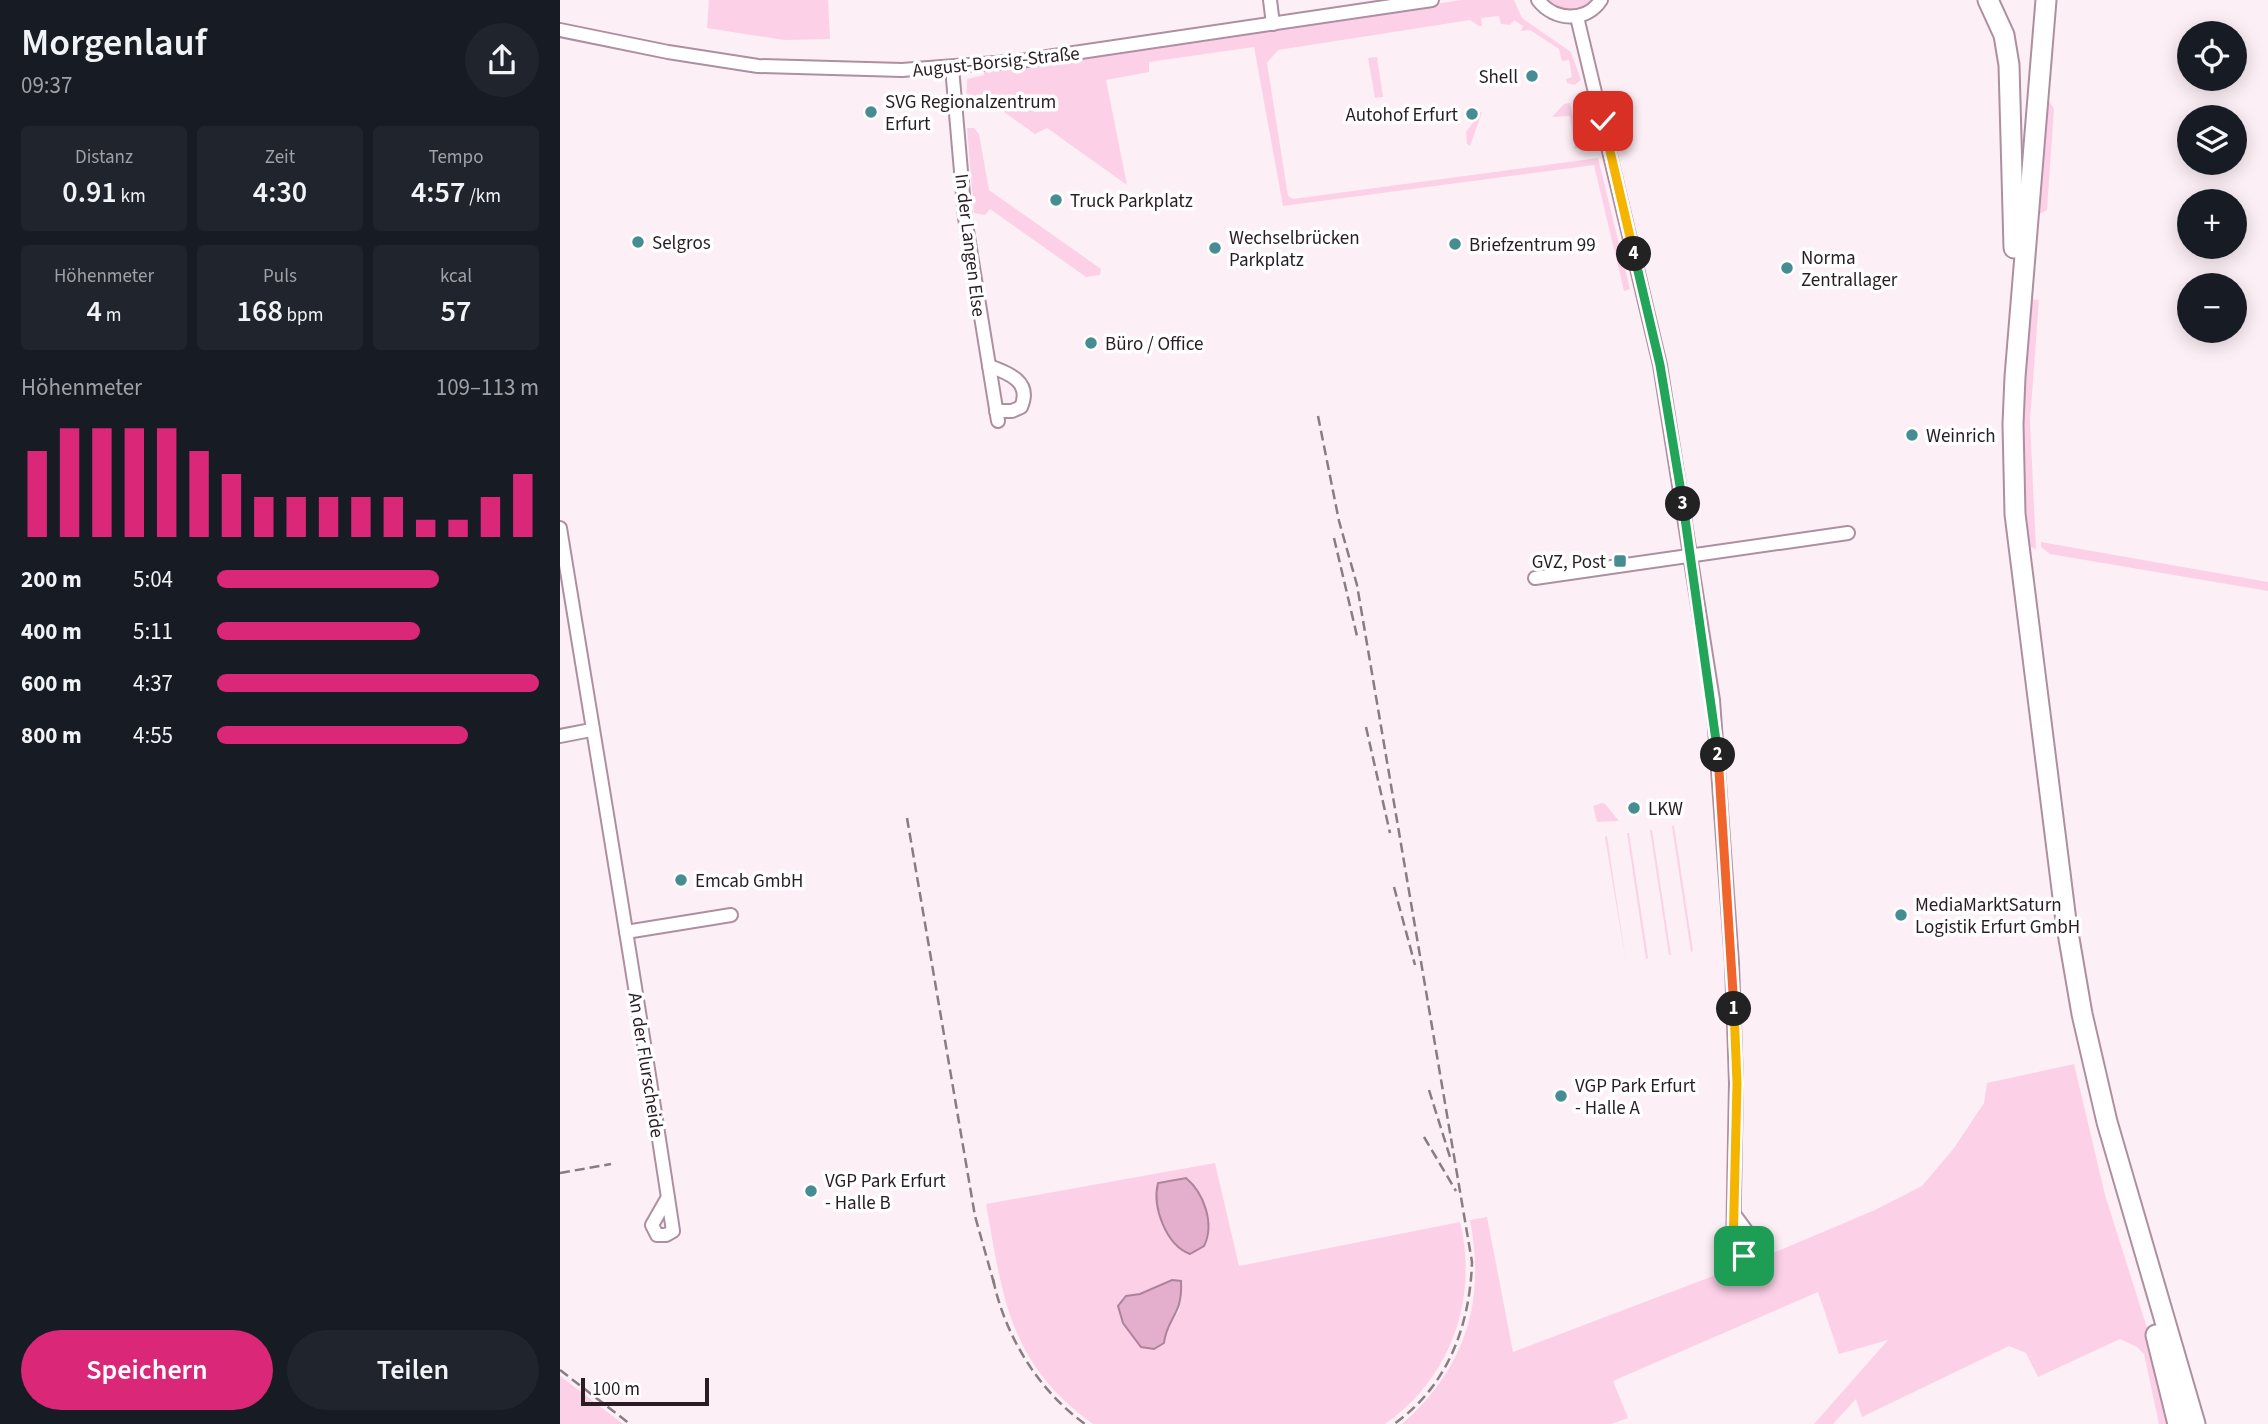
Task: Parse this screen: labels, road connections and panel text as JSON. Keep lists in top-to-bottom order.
{
  "streets": {
    "street": ["August-Borsig-Straße", "In der Langen Else", "An der Flurscheide"]
  },
  "crossings": [
    ["August-Borsig-Straße", "In der Langen Else"]
  ],
  "places": {
    "other": [
      "Shell",
      "SVG Regionalzentrum Erfurt",
      "Autohof Erfurt",
      "Truck Parkplatz",
      "Selgros",
      "Briefzentrum 99",
      "Wechselbrücken Parkplatz",
      "Norma Zentrallager",
      "Büro / Office",
      "Weinrich",
      "LKW",
      "Emcab GmbH",
      "MediaMarktSaturn Logistik Erfurt GmbH",
      "VGP Park Erfurt - Halle A",
      "VGP Park Erfurt - Halle B"
    ],
    "transit": ["GVZ, Post"]
  },
  "scale_bar": "100 m",
  "page": {
    "heading": ["Morgenlauf", "09:37"],
    "map_buttons": ["+", "−"],
    "stats": [
      ["Distanz", "0.91 km"],
      ["Zeit", "4:30"],
      ["Tempo", "4:57 /km"],
      ["Höhenmeter", "4 m"],
      ["Puls", "168 bpm"],
      ["kcal", "57"]
    ],
    "pins": [
      "4",
      "3",
      "2",
      "1"
    ],
    "chart": ["Höhenmeter", "109–113 m"],
    "list": [
      {
        "name": "200 m",
        "note": "5:04"
      },
      {
        "name": "400 m",
        "note": "5:11"
      },
      {
        "name": "600 m",
        "note": "4:37"
      },
      {
        "name": "800 m",
        "note": "4:55"
      }
    ],
    "buttons": ["Speichern", "Teilen"],
    "scale": "100 m"
  }
}
